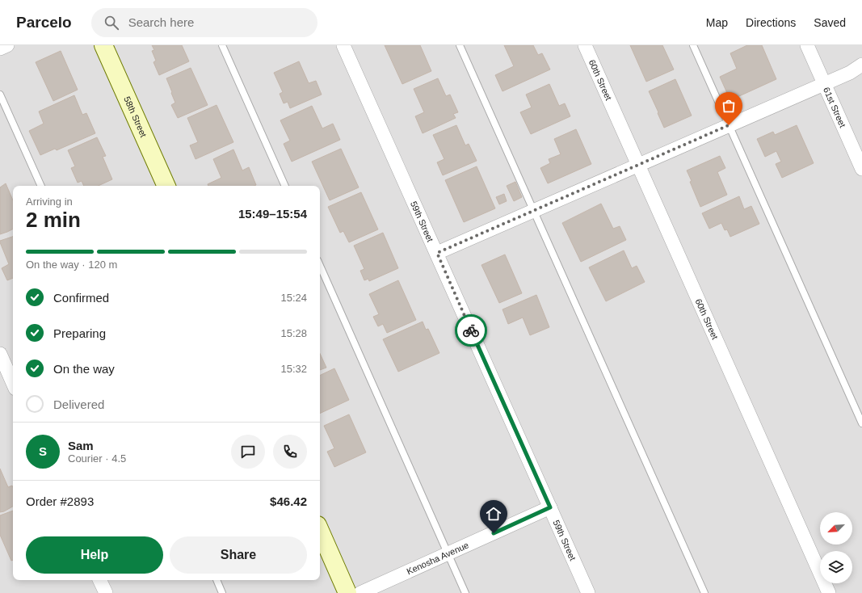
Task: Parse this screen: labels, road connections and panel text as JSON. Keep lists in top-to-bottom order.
{
  "streets": {
    "street": [
      "60th Street",
      "61st Street",
      "58th Street",
      "59th Street",
      "Kenosha Avenue"
    ]
  },
  "crossings": [
    ["59th Street", "Kenosha Avenue"]
  ],
  "north": "bottom left",
  "page": {
    "header": "Parcelo",
    "search": "Search here",
    "nav": ["Map", "Directions", "Saved"],
    "heading": ["2 min", "Arriving in", "15:49–15:54"],
    "panel": [
      "Sam",
      "Courier · 4.5",
      "Order #2893",
      "$46.42"
    ],
    "bar": "On the way · 120 m",
    "list": [
      ["Confirmed", "15:24"],
      ["Preparing", "15:28"],
      ["On the way", "15:32"],
      "Delivered"
    ],
    "round": "S",
    "buttons": ["Help", "Share"]
  }
}
